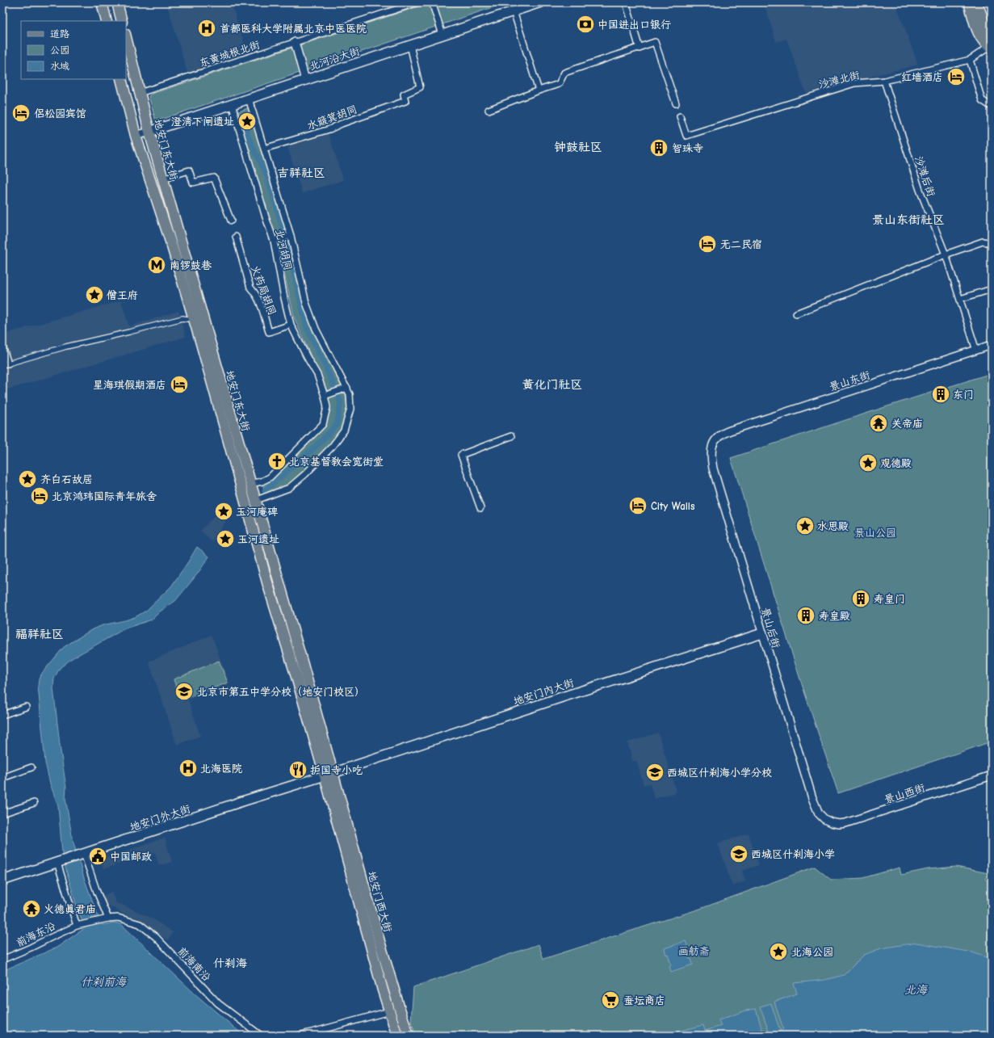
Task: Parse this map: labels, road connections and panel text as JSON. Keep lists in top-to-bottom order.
{
  "streets": {
    "main road": [
      "北河沿大街",
      "地安门东大街",
      "地安门内大街",
      "地安门外大街",
      "地安门西大街"
    ],
    "street": [
      "东黄城根北街",
      "沙滩北街",
      "水簸箕胡同",
      "沙滩后街",
      "北河胡同",
      "火药局胡同",
      "景山东街",
      "景山后街",
      "景山西街",
      "前海东沿",
      "前海南沿"
    ]
  },
  "crossings": [
    ["东黄城根北街", "地安门东大街"],
    ["北河沿大街", "水簸箕胡同"],
    ["北河沿大街", "地安门东大街"],
    ["北河沿大街", "北河胡同"],
    ["沙滩北街", "沙滩后街"],
    ["地安门东大街", "北河胡同"],
    ["地安门东大街", "地安门内大街"],
    ["地安门东大街", "地安门外大街"],
    ["地安门东大街", "地安门西大街"],
    ["沙滩后街", "景山东街"],
    ["北河胡同", "火药局胡同"],
    ["景山东街", "景山后街"],
    ["景山后街", "地安门内大街"],
    ["景山后街", "景山西街"],
    ["地安门内大街", "地安门外大街"],
    ["地安门内大街", "地安门西大街"],
    ["地安门外大街", "地安门西大街"],
    ["前海东沿", "前海南沿"]
  ],
  "districts": [
    "钟鼓社区",
    "吉祥社区",
    "景山东街社区",
    "黄化门社区",
    "福祥社区",
    "什刹海"
  ],
  "water": ["什刹前海", "北海"],
  "parks": ["景山公园", "画舫斋"],
  "places": {
    "bank": ["中国进出口银行"],
    "hospital": ["首都医科大学附属北京中医医院", "北海医院"],
    "hotel": [
      "红墙酒店",
      "侣松园宾馆",
      "无二民宿",
      "星海琪假期酒店",
      "北京鸿玮国际青年旅舍",
      "City Walls"
    ],
    "place": [
      "澄清下闸遗址",
      "僧王府",
      "观德殿",
      "齐白石故居",
      "玉河庵碑",
      "水思殿",
      "玉河遗址",
      "北海公园"
    ],
    "building": [
      "智珠寺",
      "东门",
      "寿皇门",
      "寿皇殿"
    ],
    "metro station": ["南锣鼓巷"],
    "temple": ["关帝庙", "火德真君庙"],
    "church": ["北京基督教会宽街堂"],
    "school or university": ["北京市第五中学分校（地安门校区）", "西城区什刹海小学分校", "西城区什刹海小学"],
    "restaurant": ["护国寺小吃"],
    "public building": ["中国邮政"],
    "supermarket": ["蚕坛商店"]
  },
  "legend": ["道路", "公园", "水域"]
}
